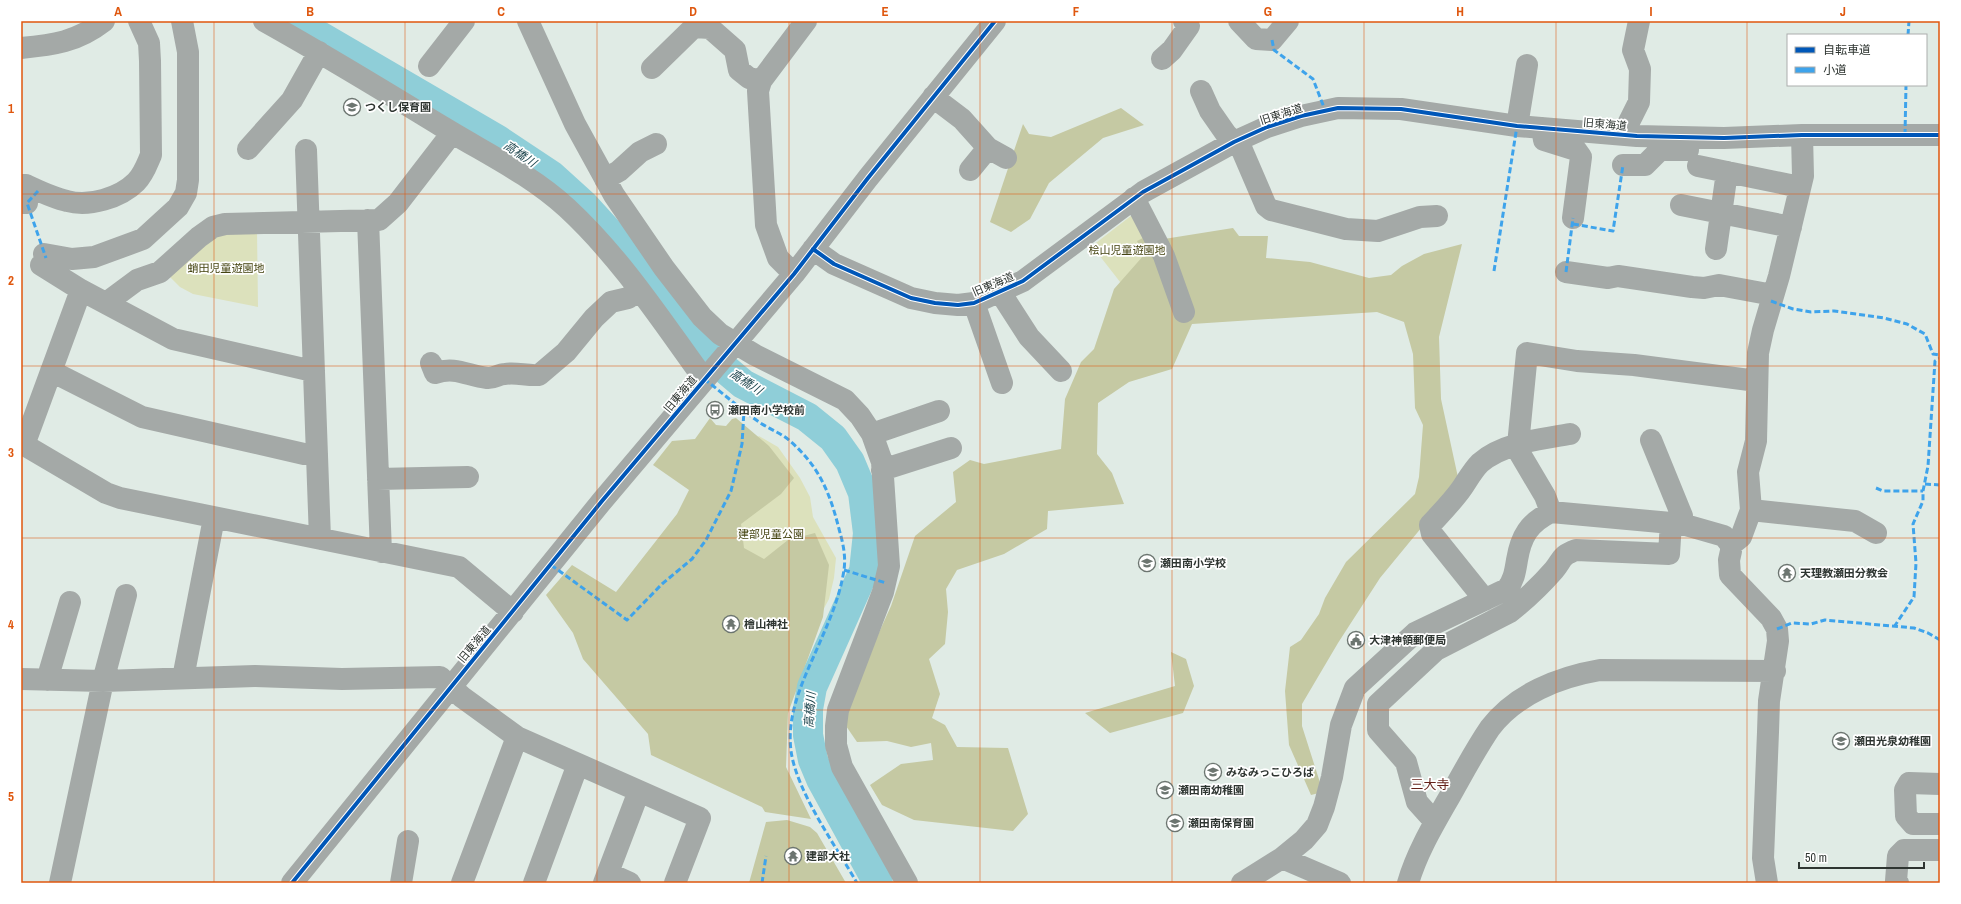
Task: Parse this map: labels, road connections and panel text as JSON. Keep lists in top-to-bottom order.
{
  "streets": {
    "street": ["旧東海道"]
  },
  "districts": ["三大寺"],
  "water": ["高橋川"],
  "parks": ["桧山児童遊園地", "蛸田児童遊園地", "建部児童公園"],
  "places": {
    "school or university": [
      "つくし保育園",
      "瀬田南小学校",
      "瀬田光泉幼稚園",
      "みなみっこひろば",
      "瀬田南幼稚園",
      "瀬田南保育園"
    ],
    "bus stop": ["瀬田南小学校前"],
    "temple": ["天理教瀬田分教会", "檜山神社", "建部大社"],
    "public building": ["大津神領郵便局"]
  },
  "legend": ["自転車道", "小道"],
  "scale_bar": "50 m",
  "grid": {
    "columns": [
      "A",
      "B",
      "C",
      "D",
      "E",
      "F",
      "G",
      "H",
      "I",
      "J"
    ],
    "rows": [
      "1",
      "2",
      "3",
      "4",
      "5"
    ]
  }
}
